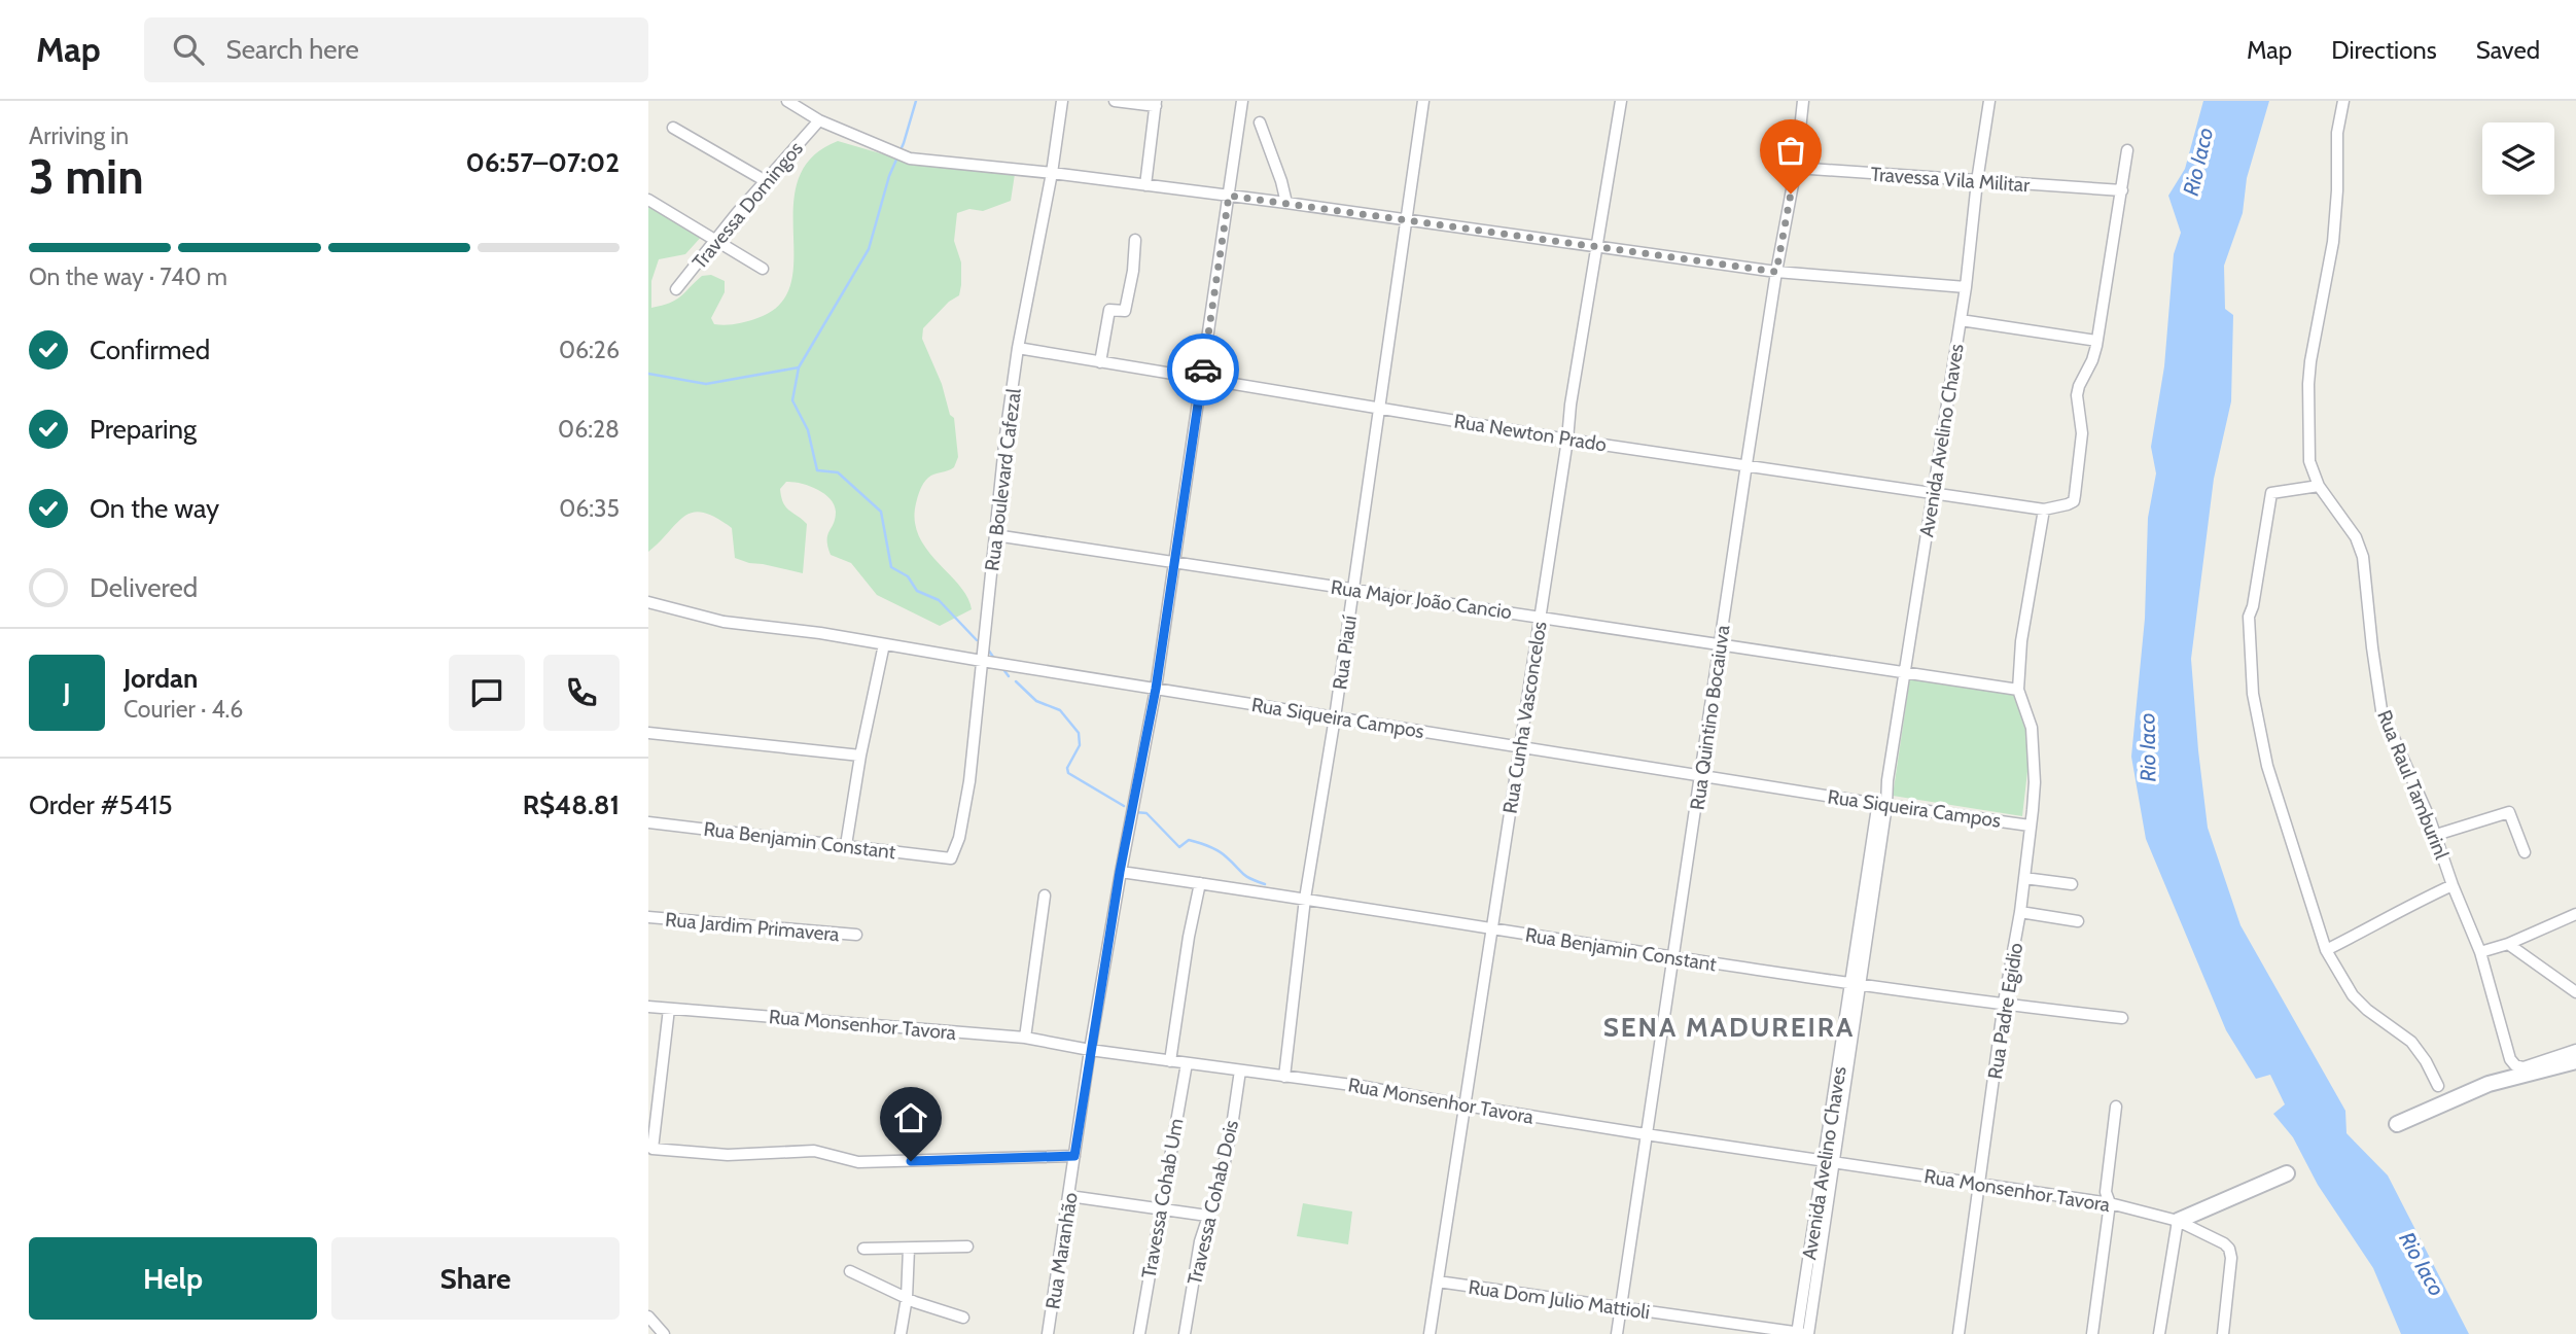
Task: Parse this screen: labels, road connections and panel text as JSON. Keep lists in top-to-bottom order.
{
  "streets": {
    "street": [
      "Travessa Vila Militar",
      "Travessa Domingos",
      "Rua Newton Prado",
      "Avenida Avelino Chaves",
      "Rua Boulevard Cafezal",
      "Rua Major João Cancio",
      "Rua Piauí",
      "Rua Siqueira Campos",
      "Rua Cunha Vasconcelos",
      "Rua Quintino Bocaiuva",
      "Rua Raul Tamburinl",
      "Rua Benjamin Constant",
      "Rua Jardim Primavera",
      "Rua Padre Egidio",
      "Rua Monsenhor Tavora",
      "Travessa Cohab Um",
      "Travessa Cohab Dois",
      "Rua Maranhão",
      "Rua Dom Julio Mattioli"
    ]
  },
  "crossings": [
    ["Travessa Vila Militar", "Avenida Avelino Chaves"],
    ["Travessa Vila Militar", "Rua Quintino Bocaiuva"],
    ["Rua Newton Prado", "Avenida Avelino Chaves"],
    ["Rua Newton Prado", "Rua Boulevard Cafezal"],
    ["Rua Newton Prado", "Rua Piauí"],
    ["Rua Newton Prado", "Rua Cunha Vasconcelos"],
    ["Rua Newton Prado", "Rua Quintino Bocaiuva"],
    ["Rua Newton Prado", "Rua Maranhão"],
    ["Avenida Avelino Chaves", "Rua Major João Cancio"],
    ["Avenida Avelino Chaves", "Rua Siqueira Campos"],
    ["Avenida Avelino Chaves", "Rua Benjamin Constant"],
    ["Avenida Avelino Chaves", "Rua Monsenhor Tavora"],
    ["Avenida Avelino Chaves", "Rua Dom Julio Mattioli"],
    ["Rua Boulevard Cafezal", "Rua Major João Cancio"],
    ["Rua Boulevard Cafezal", "Rua Siqueira Campos"],
    ["Rua Boulevard Cafezal", "Rua Benjamin Constant"],
    ["Rua Major João Cancio", "Rua Piauí"],
    ["Rua Major João Cancio", "Rua Cunha Vasconcelos"],
    ["Rua Major João Cancio", "Rua Quintino Bocaiuva"],
    ["Rua Major João Cancio", "Rua Padre Egidio"],
    ["Rua Major João Cancio", "Rua Maranhão"],
    ["Rua Piauí", "Rua Siqueira Campos"],
    ["Rua Piauí", "Rua Benjamin Constant"],
    ["Rua Piauí", "Rua Monsenhor Tavora"],
    ["Rua Siqueira Campos", "Rua Cunha Vasconcelos"],
    ["Rua Siqueira Campos", "Rua Quintino Bocaiuva"],
    ["Rua Siqueira Campos", "Rua Padre Egidio"],
    ["Rua Siqueira Campos", "Rua Maranhão"],
    ["Rua Cunha Vasconcelos", "Rua Benjamin Constant"],
    ["Rua Cunha Vasconcelos", "Rua Monsenhor Tavora"],
    ["Rua Cunha Vasconcelos", "Rua Dom Julio Mattioli"],
    ["Rua Quintino Bocaiuva", "Rua Benjamin Constant"],
    ["Rua Quintino Bocaiuva", "Rua Monsenhor Tavora"],
    ["Rua Quintino Bocaiuva", "Rua Dom Julio Mattioli"],
    ["Rua Benjamin Constant", "Rua Padre Egidio"],
    ["Rua Benjamin Constant", "Rua Maranhão"],
    ["Rua Padre Egidio", "Rua Monsenhor Tavora"],
    ["Rua Monsenhor Tavora", "Travessa Cohab Um"],
    ["Rua Monsenhor Tavora", "Travessa Cohab Dois"],
    ["Rua Monsenhor Tavora", "Rua Maranhão"]
  ],
  "districts": ["SENA MADUREIRA"],
  "water": ["Rio Iaco"],
  "page": {
    "header": "Map",
    "search": "Search here",
    "nav": ["Map", "Directions", "Saved"],
    "heading": ["3 min", "Arriving in", "06:57–07:02"],
    "panel": [
      "Jordan",
      "Courier · 4.6",
      "Order #5415",
      "R$48.81"
    ],
    "bar": "On the way · 740 m",
    "list": [
      ["Confirmed", "06:26"],
      ["Preparing", "06:28"],
      ["On the way", "06:35"],
      "Delivered"
    ],
    "round": "J",
    "buttons": ["Help", "Share"]
  }
}
